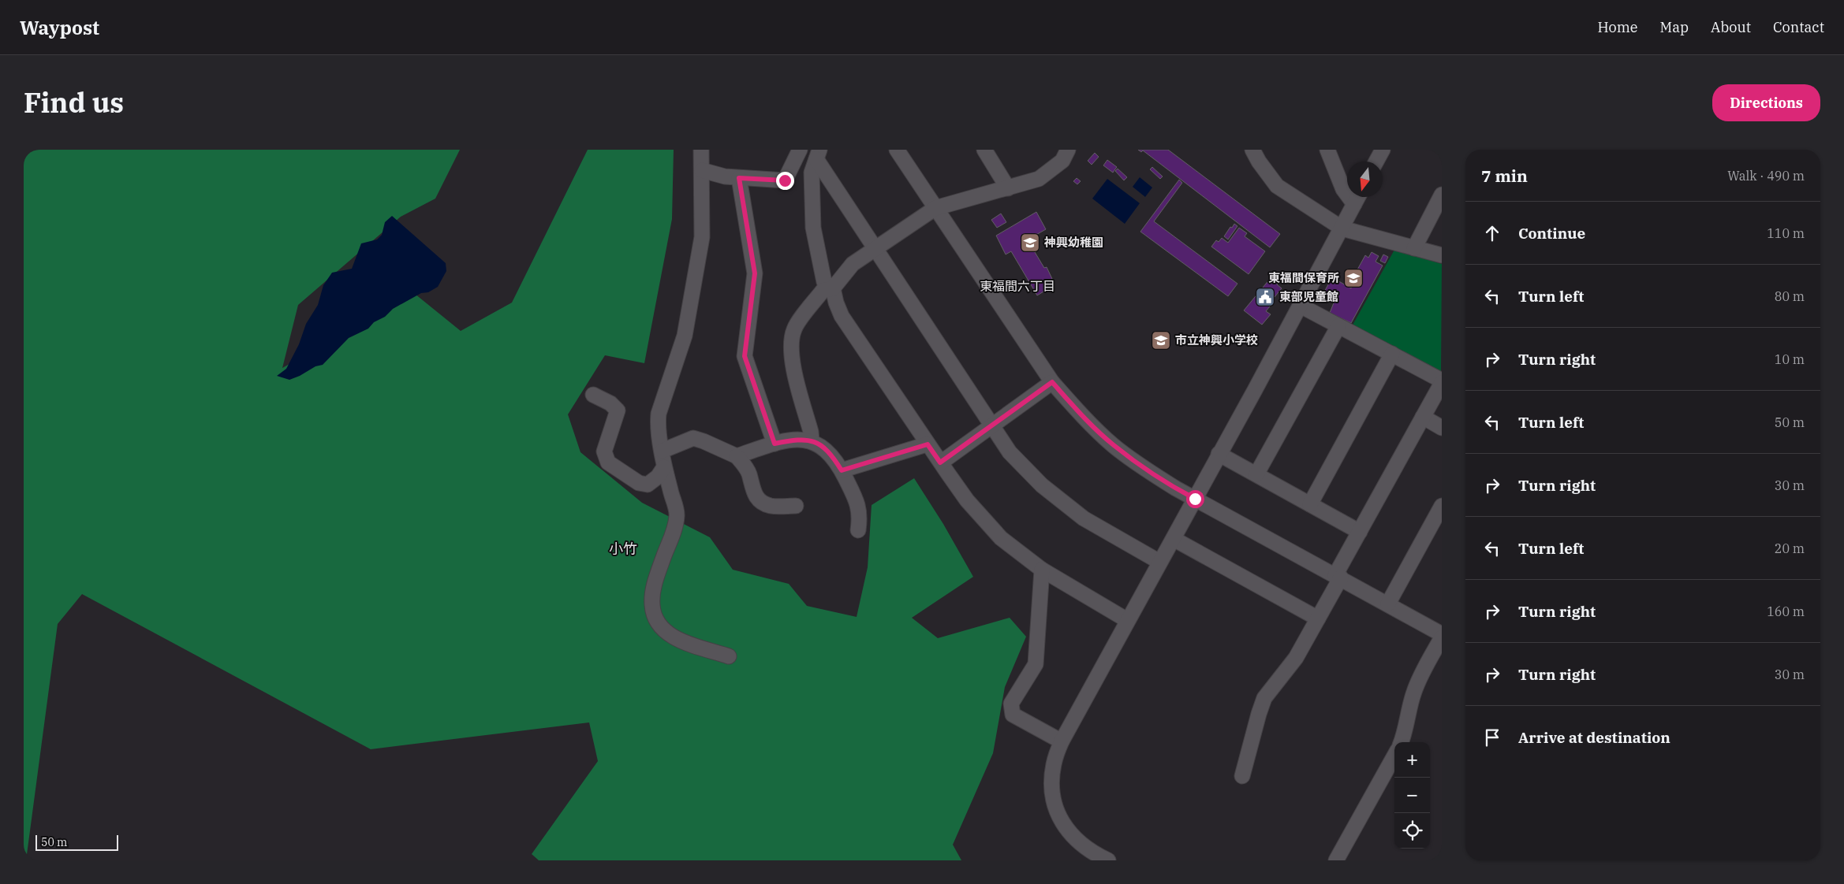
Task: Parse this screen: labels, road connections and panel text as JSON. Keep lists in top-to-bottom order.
{
  "districts": ["東福間六丁目", "小竹"],
  "places": {
    "school or university": ["神興幼稚園", "東福間保育所", "市立神興小学校"],
    "public building": ["東部児童館"]
  },
  "scale_bar": "50 m",
  "north": "bottom",
  "page": {
    "header": "Waypost",
    "nav": [
      "Home",
      "Map",
      "About",
      "Contact"
    ],
    "title": "Find us",
    "buttons": "Directions",
    "heading": ["7 min", "Walk · 490 m"],
    "list": [
      ["Continue", "110 m"],
      ["Turn left", "80 m"],
      ["Turn right", "10 m"],
      ["Turn left", "50 m"],
      ["Turn right", "30 m"],
      ["Turn left", "20 m"],
      ["Turn right", "160 m"],
      ["Turn right", "30 m"],
      "Arrive at destination"
    ],
    "map_buttons": ["+", "−"],
    "scale": "50 m"
  }
}
